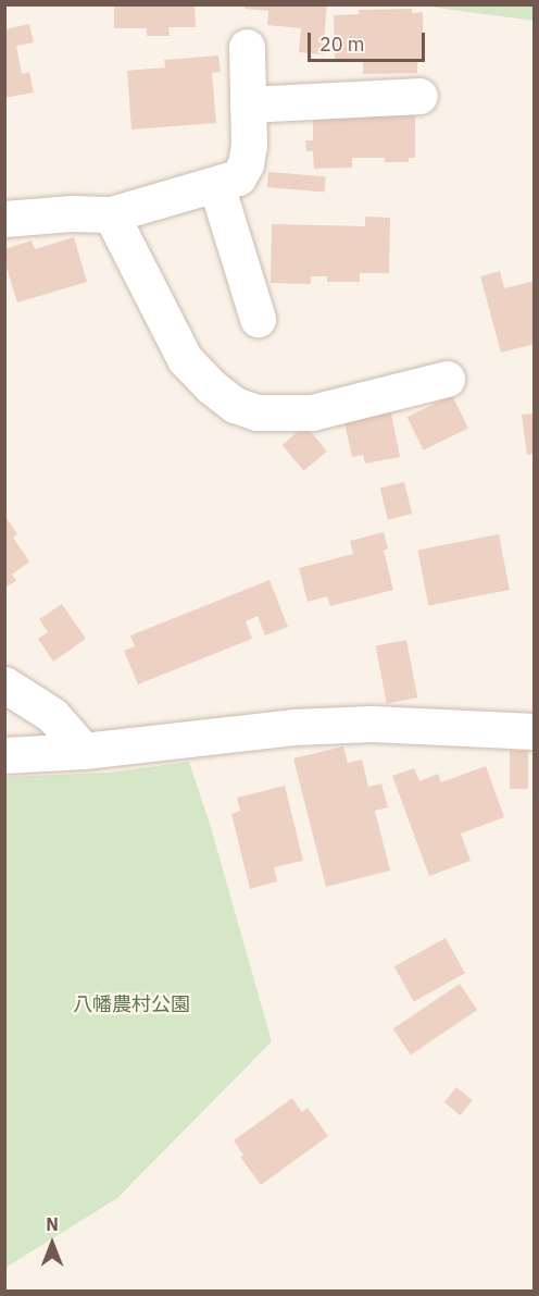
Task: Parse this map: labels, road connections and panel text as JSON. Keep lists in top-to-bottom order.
{
  "parks": ["八幡農村公園"],
  "scale_bar": "20 m",
  "north": "top"
}
